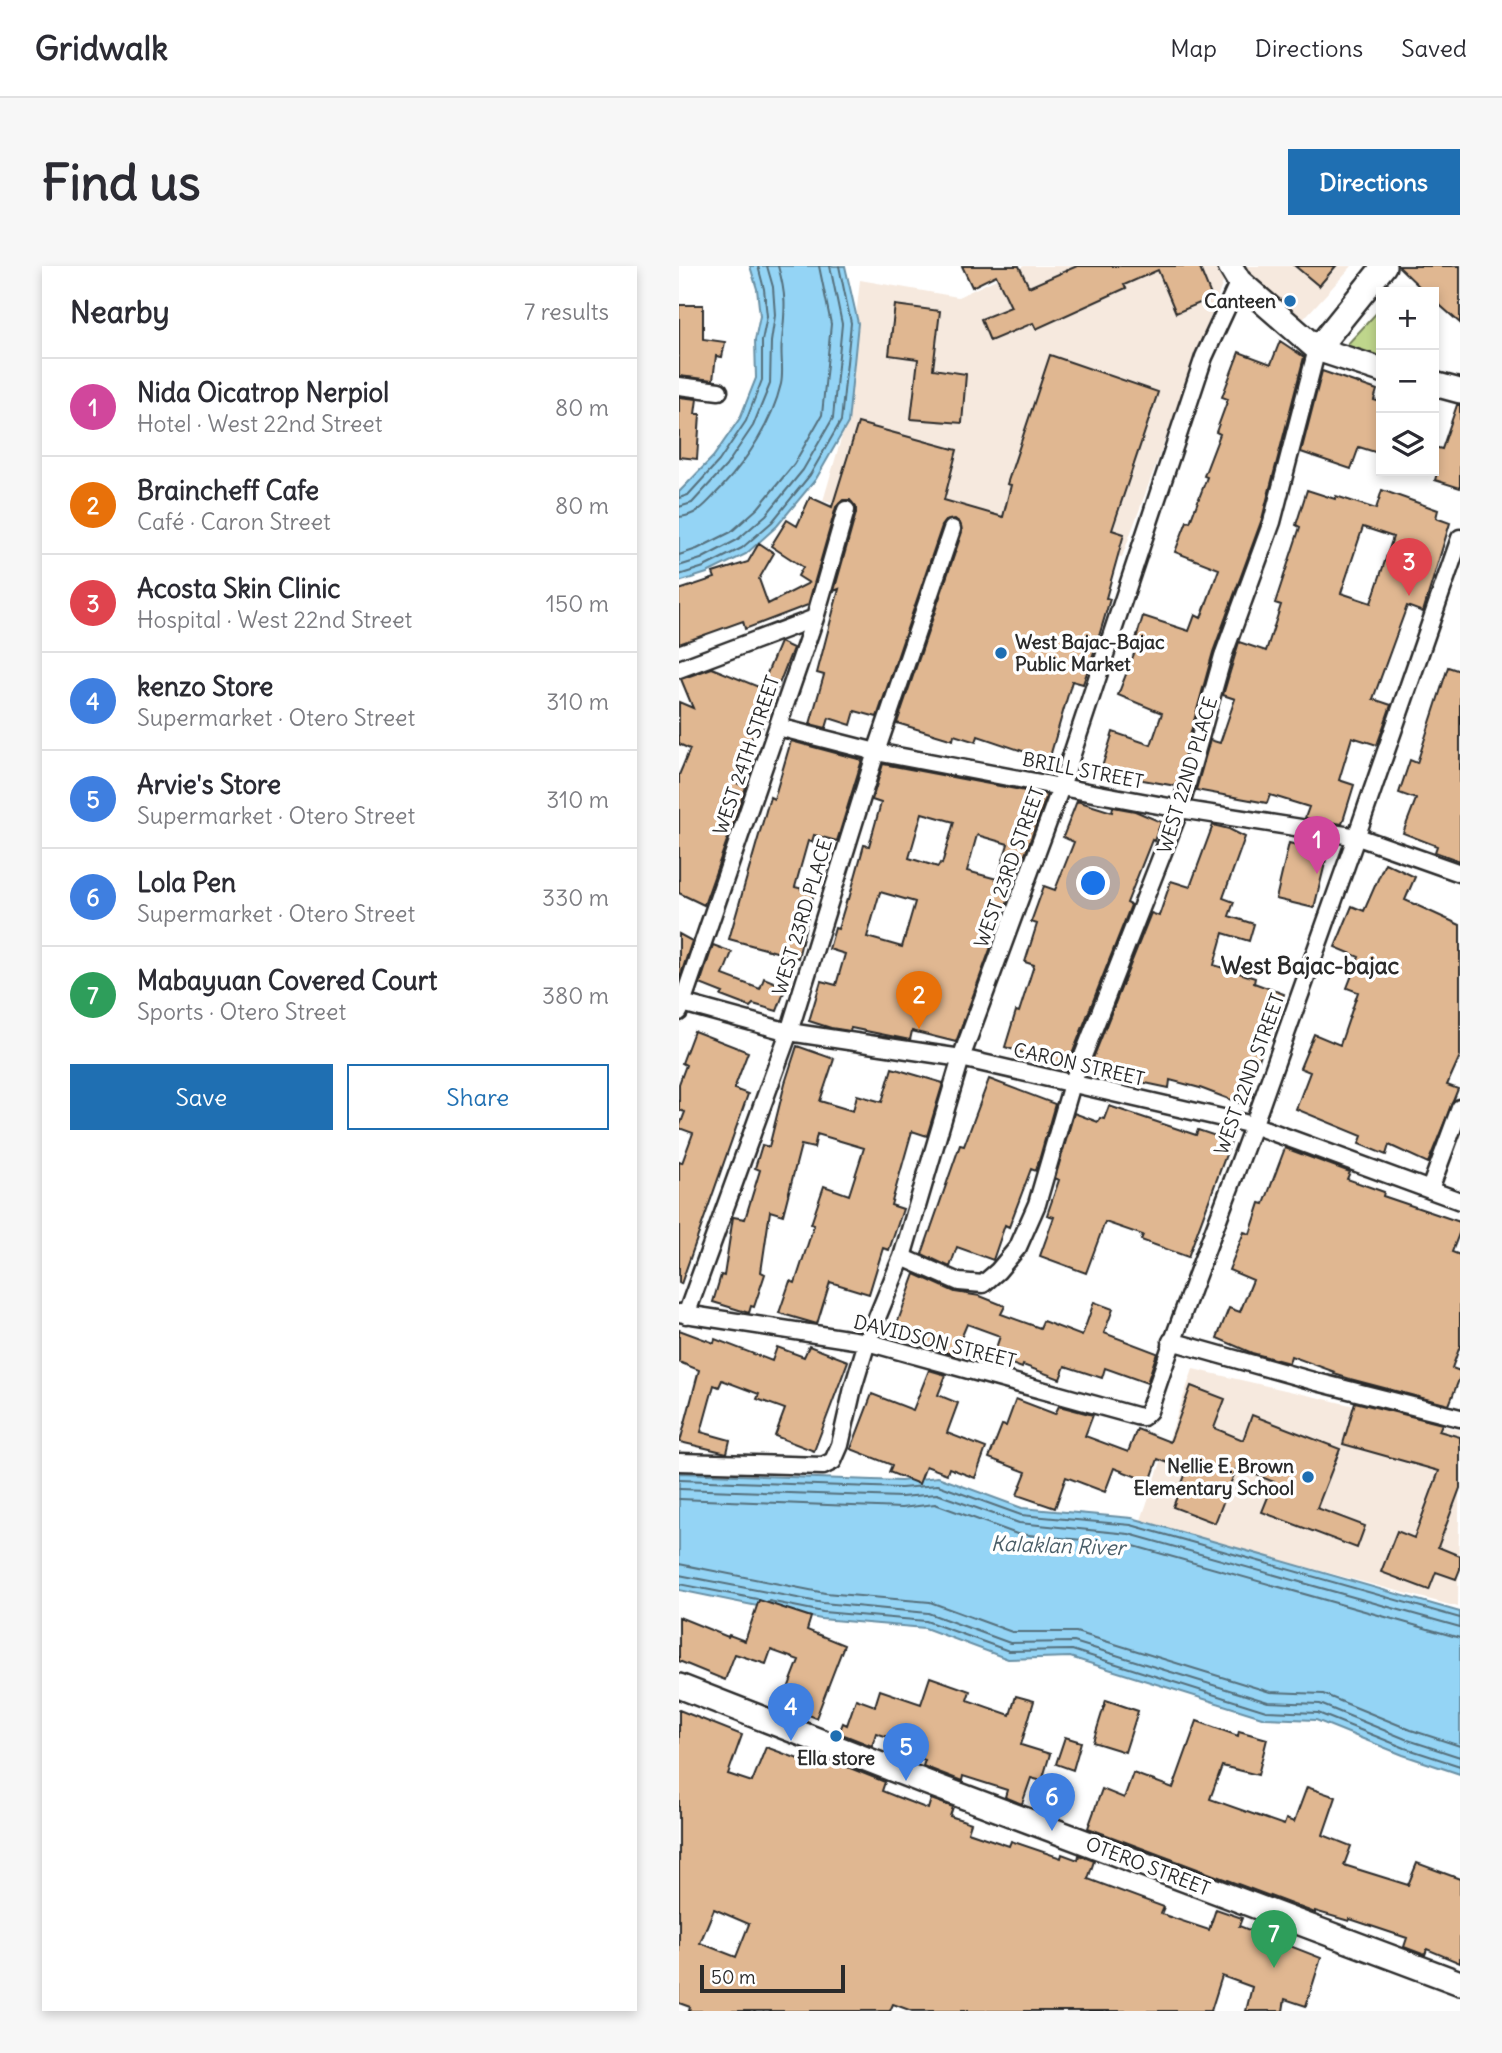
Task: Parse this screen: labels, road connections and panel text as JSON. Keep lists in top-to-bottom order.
{
  "streets": {
    "main road": ["WEST 22ND PLACE", "OTERO STREET"],
    "street": [
      "WEST 24TH STREET",
      "BRILL STREET",
      "WEST 23RD STREET",
      "WEST 23RD PLACE",
      "CARON STREET",
      "WEST 22ND STREET",
      "DAVIDSON STREET"
    ]
  },
  "crossings": [
    ["WEST 24TH STREET", "BRILL STREET"],
    ["WEST 24TH STREET", "CARON STREET"],
    ["BRILL STREET", "WEST 22ND PLACE"],
    ["BRILL STREET", "WEST 23RD STREET"],
    ["BRILL STREET", "WEST 23RD PLACE"],
    ["BRILL STREET", "WEST 22ND STREET"],
    ["WEST 22ND PLACE", "WEST 23RD STREET"],
    ["WEST 22ND PLACE", "CARON STREET"],
    ["WEST 23RD STREET", "CARON STREET"],
    ["WEST 23RD STREET", "DAVIDSON STREET"],
    ["WEST 23RD PLACE", "CARON STREET"],
    ["WEST 23RD PLACE", "DAVIDSON STREET"],
    ["CARON STREET", "WEST 22ND STREET"],
    ["WEST 22ND STREET", "DAVIDSON STREET"]
  ],
  "districts": ["West Bajac-bajac"],
  "water": ["Kalaklan River"],
  "places": [
    "Canteen",
    "West Bajac-Bajac Public Market",
    "Nellie E. Brown Elementary School",
    "Ella store"
  ],
  "scale_bar": "50 m",
  "page": {
    "header": "Gridwalk",
    "nav": ["Map", "Directions", "Saved"],
    "buttons": [
      "Directions",
      ["Save", "Share"]
    ],
    "title": "Find us",
    "heading": ["Nearby", "7 results"],
    "map_buttons": ["+", "−"],
    "list": [
      {
        "mark": "1",
        "name": "Nida Oicatrop Nerpiol",
        "note": "Hotel · West 22nd Street",
        "value": "80 m"
      },
      {
        "mark": "2",
        "name": "Braincheff Cafe",
        "note": "Café · Caron Street",
        "value": "80 m"
      },
      {
        "mark": "3",
        "name": "Acosta Skin Clinic",
        "note": "Hospital · West 22nd Street",
        "value": "150 m"
      },
      {
        "mark": "4",
        "name": "kenzo Store",
        "note": "Supermarket · Otero Street",
        "value": "310 m"
      },
      {
        "mark": "5",
        "name": "Arvie's Store",
        "note": "Supermarket · Otero Street",
        "value": "310 m"
      },
      {
        "mark": "6",
        "name": "Lola Pen",
        "note": "Supermarket · Otero Street",
        "value": "330 m"
      },
      {
        "mark": "7",
        "name": "Mabayuan Covered Court",
        "note": "Sports · Otero Street",
        "value": "380 m"
      }
    ],
    "pins": [
      "3",
      "1",
      "2",
      "4",
      "5",
      "6",
      "7"
    ],
    "scale": "50 m"
  }
}
